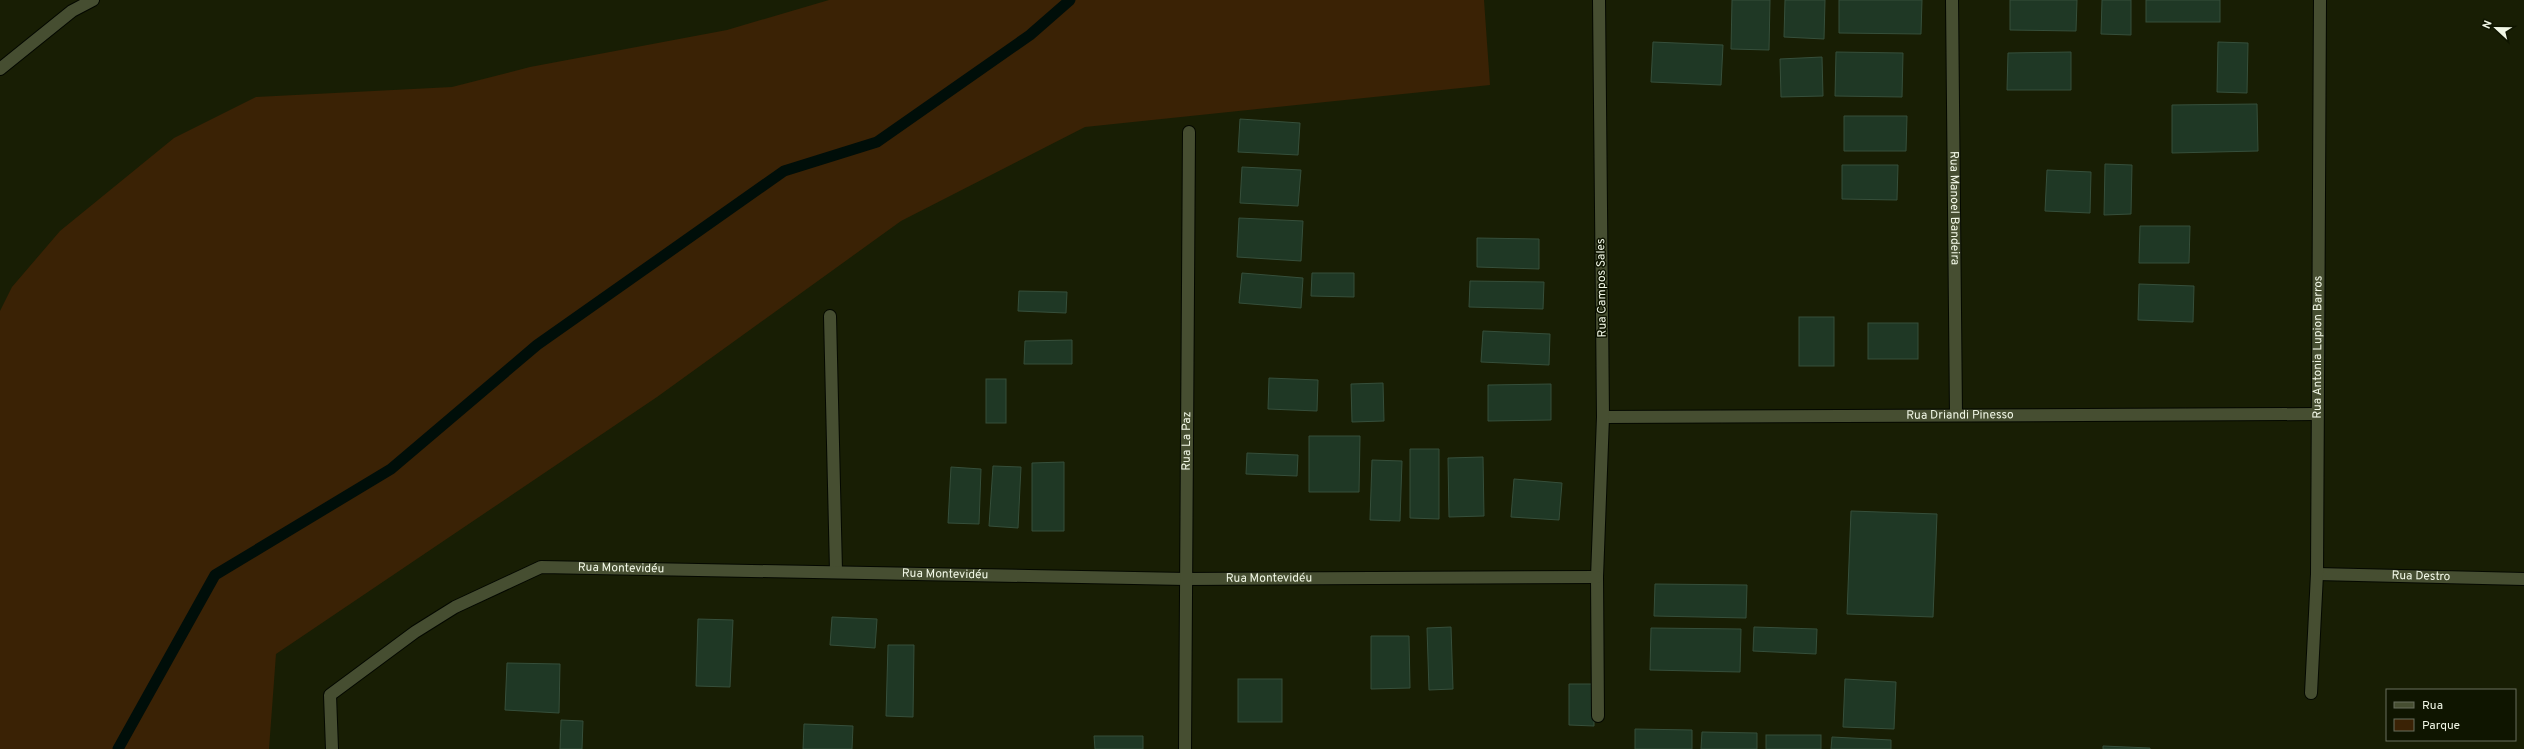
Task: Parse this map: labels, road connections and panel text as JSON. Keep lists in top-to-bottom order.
{
  "streets": {
    "street": [
      "Rua Manoel Bandeira",
      "Rua Campos Sales",
      "Rua Antonia Lupion Barros",
      "Rua Driandi Pinesso",
      "Rua La Paz",
      "Rua Montevidéu",
      "Rua Destro"
    ]
  },
  "crossings": [
    ["Rua Manoel Bandeira", "Rua Driandi Pinesso"],
    ["Rua Campos Sales", "Rua Driandi Pinesso"],
    ["Rua Campos Sales", "Rua Montevidéu"],
    ["Rua Antonia Lupion Barros", "Rua Driandi Pinesso"],
    ["Rua Antonia Lupion Barros", "Rua Destro"],
    ["Rua La Paz", "Rua Montevidéu"]
  ],
  "legend": ["Rua", "Parque"],
  "north": "left"
}
